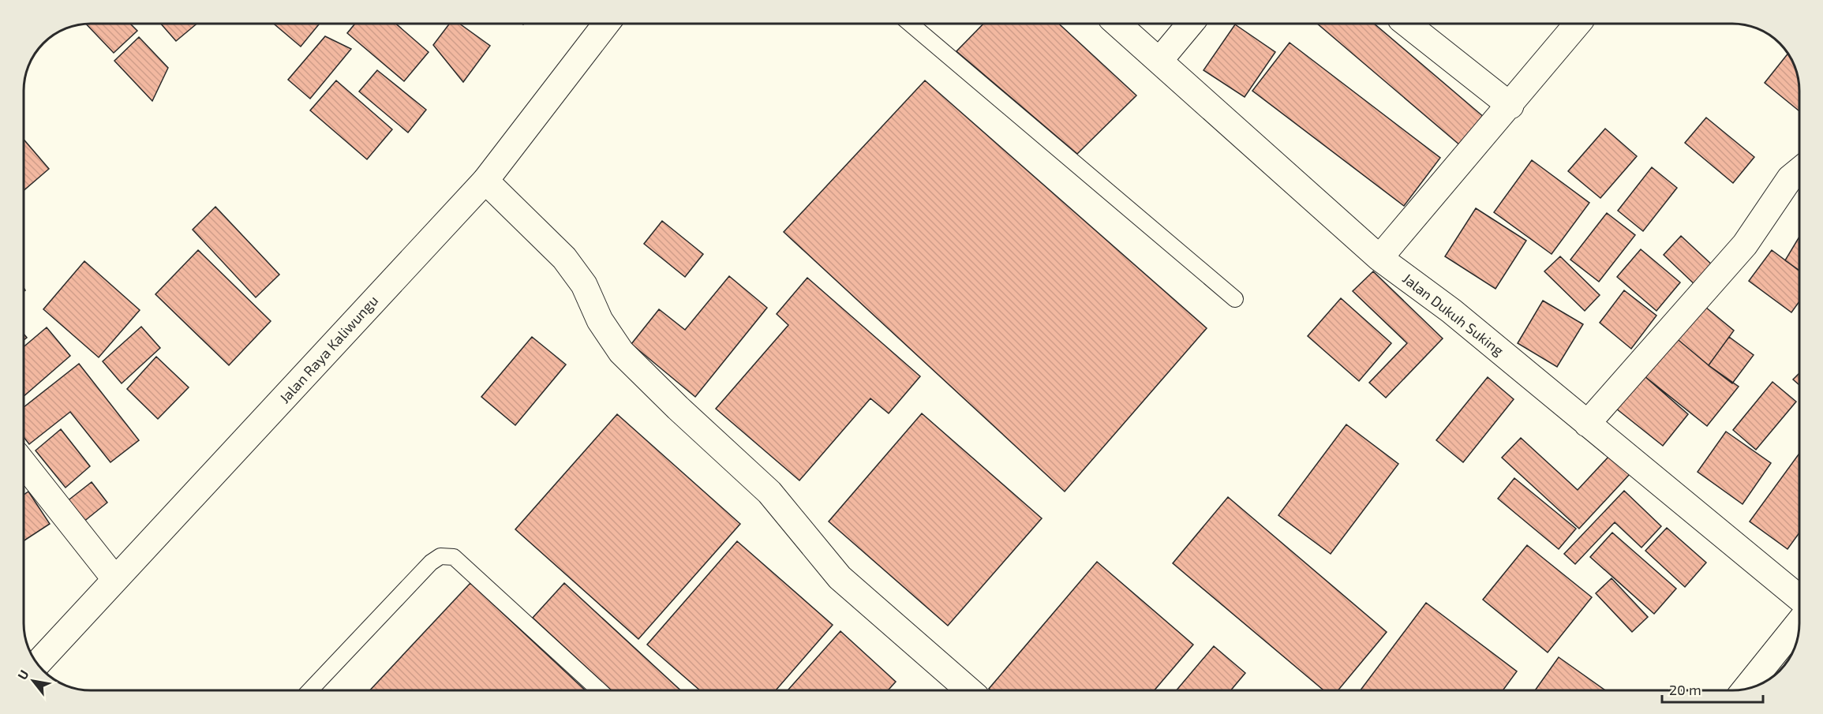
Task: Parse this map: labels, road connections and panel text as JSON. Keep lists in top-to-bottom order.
{
  "streets": {
    "street": ["Jalan Dukuh Suking", "Jalan Raya Kaliwungu"]
  },
  "scale_bar": "20 m",
  "north": "top left"
}
